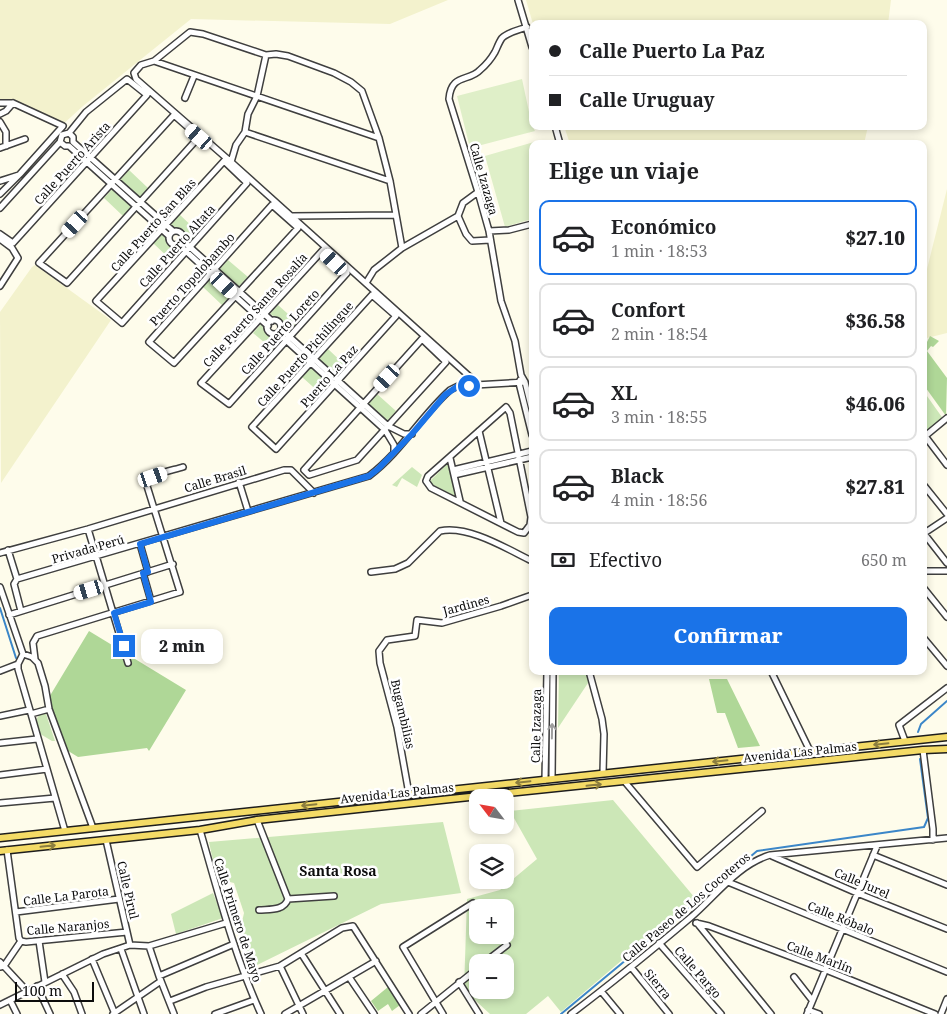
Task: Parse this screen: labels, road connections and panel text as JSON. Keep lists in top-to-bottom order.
{
  "streets": {
    "main road": ["Avenida Las Palmas"],
    "street": [
      "Calle Puerto Arista",
      "Calle Izazaga",
      "Calle Puerto San Blas",
      "Calle Puerto Altata",
      "Puerto Topolobambo",
      "Calle Puerto Santa Rosalía",
      "Calle Puerto Loreto",
      "Calle Puerto Pichilingue",
      "Puerto La Paz",
      "Calle Brasil",
      "Privada Perú",
      "Jardines",
      "Bugambilias",
      "Calle Jurel",
      "Calle Pirul",
      "Calle La Parota",
      "Calle Paseo de Los Cocoteros",
      "Calle Róbalo",
      "Calle Primero de Mayo",
      "Calle Naranjos",
      "Calle Marlín",
      "Calle Pargo",
      "Sierra"
    ]
  },
  "crossings": [
    ["Calle Izazaga", "Privada Perú"],
    ["Calle Izazaga", "Avenida Las Palmas"],
    ["Calle Puerto San Blas", "Calle Puerto Altata"],
    ["Calle Puerto Santa Rosalía", "Calle Puerto Loreto"],
    ["Calle Puerto Pichilingue", "Puerto La Paz"],
    ["Calle Brasil", "Privada Perú"],
    ["Jardines", "Bugambilias"],
    ["Bugambilias", "Avenida Las Palmas"],
    ["Avenida Las Palmas", "Calle Pirul"],
    ["Avenida Las Palmas", "Calle Primero de Mayo"],
    ["Avenida Las Palmas", "Calle Naranjos"],
    ["Calle Jurel", "Calle Paseo de Los Cocoteros"],
    ["Calle Pirul", "Calle La Parota"],
    ["Calle Pirul", "Calle Naranjos"],
    ["Calle La Parota", "Calle Naranjos"],
    ["Calle Paseo de Los Cocoteros", "Calle Róbalo"],
    ["Calle Paseo de Los Cocoteros", "Calle Pargo"],
    ["Calle Paseo de Los Cocoteros", "Sierra"]
  ],
  "districts": ["Santa Rosa"],
  "scale_bar": "100 m",
  "north": "top left",
  "page": {
    "banner": ["Calle Puerto La Paz", "Calle Uruguay"],
    "heading": "Elige un viaje",
    "list": [
      {
        "name": "Económico",
        "note": "1 min · 18:53",
        "value": "$27.10"
      },
      {
        "name": "Confort",
        "note": "2 min · 18:54",
        "value": "$36.58"
      },
      {
        "name": "XL",
        "note": "3 min · 18:55",
        "value": "$46.06"
      },
      {
        "name": "Black",
        "note": "4 min · 18:56",
        "value": "$27.81"
      }
    ],
    "pay": ["Efectivo", "650 m"],
    "buttons": "Confirmar",
    "bubble": "2 min",
    "map_buttons": ["+", "−"],
    "scale": "100 m"
  }
}
